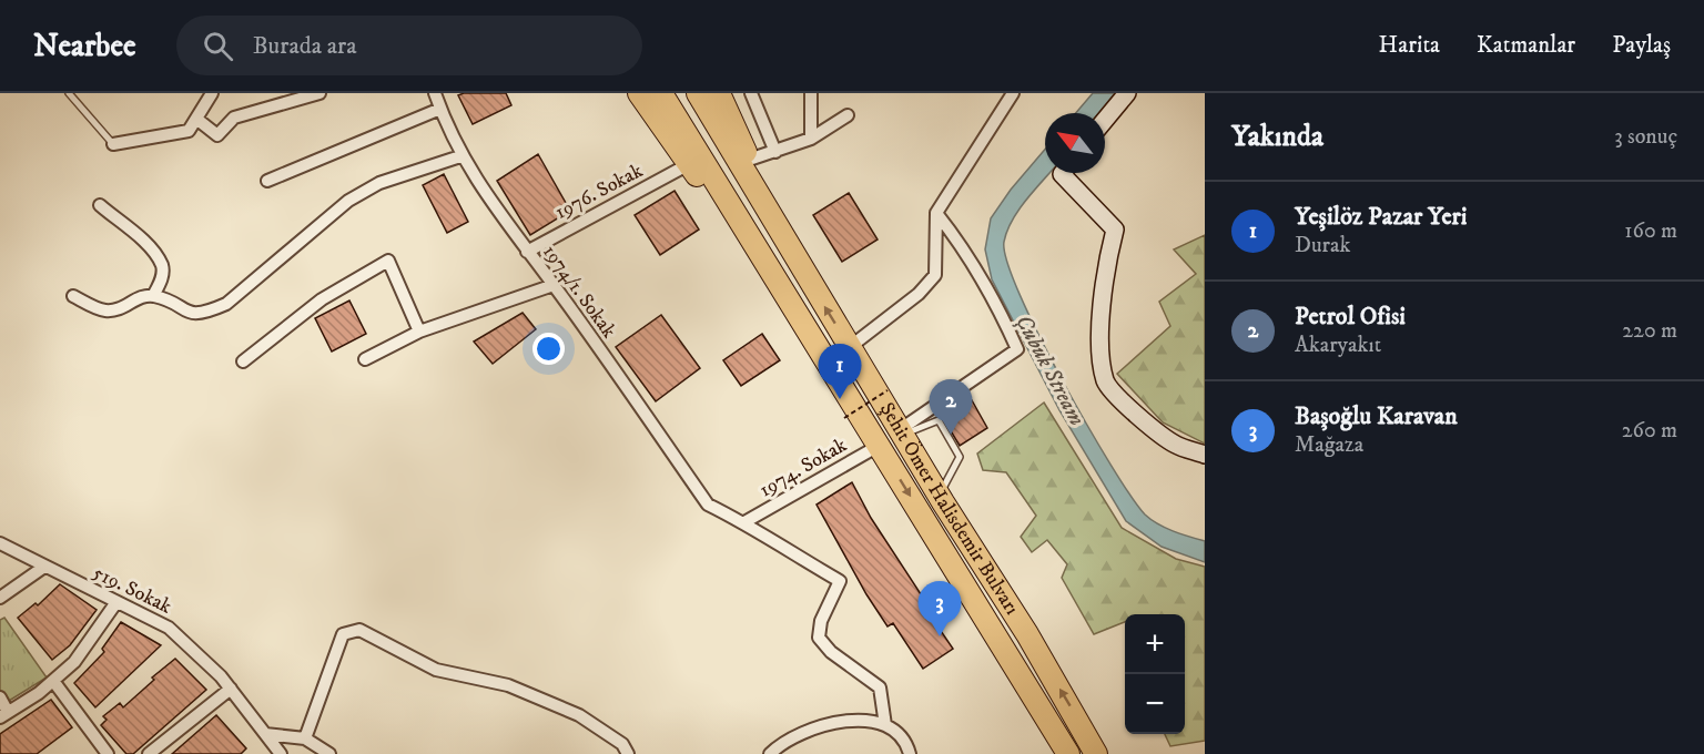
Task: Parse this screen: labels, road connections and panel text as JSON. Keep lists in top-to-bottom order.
{
  "streets": {
    "highway": ["Şehit Ömer Halisdemir Bulvarı"],
    "street": [
      "1976. Sokak",
      "1974/1. Sokak",
      "1974. Sokak",
      "519. Sokak"
    ]
  },
  "crossings": [
    ["1976. Sokak", "1974/1. Sokak"],
    ["1976. Sokak", "Şehit Ömer Halisdemir Bulvarı"],
    ["1974/1. Sokak", "1974. Sokak"],
    ["1974. Sokak", "Şehit Ömer Halisdemir Bulvarı"]
  ],
  "water": ["Çubuk Stream"],
  "north": "top left",
  "page": {
    "header": "Nearbee",
    "search": "Burada ara",
    "nav": ["Harita", "Katmanlar", "Paylaş"],
    "heading": ["Yakında", "3 sonuç"],
    "list": [
      {
        "mark": "1",
        "name": "Yeşilöz Pazar Yeri",
        "note": "Durak",
        "value": "160 m"
      },
      {
        "mark": "2",
        "name": "Petrol Ofisi",
        "note": "Akaryakıt",
        "value": "220 m"
      },
      {
        "mark": "3",
        "name": "Başoğlu Karavan",
        "note": "Mağaza",
        "value": "260 m"
      }
    ],
    "pins": ["1", "2", "3"],
    "map_buttons": ["+", "−"]
  }
}
